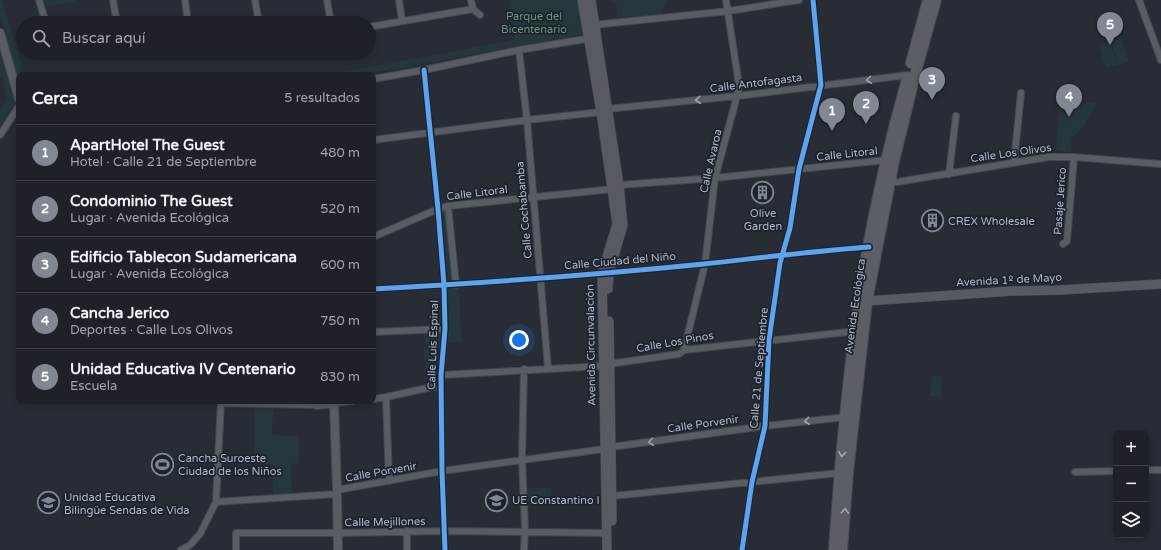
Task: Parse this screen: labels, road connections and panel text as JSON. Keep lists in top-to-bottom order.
{
  "streets": {
    "main road": ["Avenida 1º de Mayo", "Avenida Ecológica", "Avenida Circunvalación"],
    "street": [
      "Calle Antofagasta",
      "Calle Los Olivos",
      "Calle Litoral",
      "Calle Avaroa",
      "Pasaje Jerico",
      "Calle Cochabamba",
      "Calle Ciudad del Niño",
      "Calle Los Pinos",
      "Calle Luis Espinal",
      "Calle 21 de Septiembre",
      "Calle Porvenir",
      "Calle Mejillones"
    ]
  },
  "crossings": [
    ["Calle Antofagasta", "Calle Avaroa"],
    ["Calle Antofagasta", "Calle Cochabamba"],
    ["Calle Antofagasta", "Avenida Ecológica"],
    ["Calle Antofagasta", "Calle Luis Espinal"],
    ["Calle Antofagasta", "Avenida Circunvalación"],
    ["Calle Antofagasta", "Calle 21 de Septiembre"],
    ["Calle Los Olivos", "Pasaje Jerico"],
    ["Calle Los Olivos", "Avenida Ecológica"],
    ["Calle Litoral", "Calle Avaroa"],
    ["Calle Litoral", "Calle Cochabamba"],
    ["Calle Litoral", "Avenida Ecológica"],
    ["Calle Litoral", "Calle Luis Espinal"],
    ["Calle Litoral", "Avenida Circunvalación"],
    ["Calle Litoral", "Calle 21 de Septiembre"],
    ["Calle Avaroa", "Calle Ciudad del Niño"],
    ["Calle Avaroa", "Calle Los Pinos"],
    ["Calle Cochabamba", "Calle Ciudad del Niño"],
    ["Calle Cochabamba", "Calle Los Pinos"],
    ["Calle Ciudad del Niño", "Avenida Ecológica"],
    ["Calle Ciudad del Niño", "Calle Luis Espinal"],
    ["Calle Ciudad del Niño", "Avenida Circunvalación"],
    ["Calle Ciudad del Niño", "Calle 21 de Septiembre"],
    ["Avenida 1º de Mayo", "Avenida Ecológica"],
    ["Avenida Ecológica", "Calle Los Pinos"],
    ["Avenida Ecológica", "Calle Porvenir"],
    ["Calle Los Pinos", "Calle Luis Espinal"],
    ["Calle Los Pinos", "Avenida Circunvalación"],
    ["Calle Los Pinos", "Calle 21 de Septiembre"],
    ["Calle Luis Espinal", "Calle Porvenir"],
    ["Calle Luis Espinal", "Calle Mejillones"],
    ["Avenida Circunvalación", "Calle Porvenir"],
    ["Avenida Circunvalación", "Calle Mejillones"],
    ["Calle 21 de Septiembre", "Calle Porvenir"]
  ],
  "one_way": ["Calle Antofagasta"],
  "parks": ["Parque del Bicentenario"],
  "places": {
    "building": ["Olive Garden", "CREX Wholesale"],
    "sports": ["Cancha Suroeste Ciudad de los Niños"],
    "school or university": ["UE Constantino I", "Unidad Educativa Bilingüe Sendas de Vida"]
  },
  "page": {
    "pins": [
      "5",
      "3",
      "4",
      "2",
      "1"
    ],
    "search": "Buscar aquí",
    "heading": ["Cerca", "5 resultados"],
    "list": [
      {
        "mark": "1",
        "name": "ApartHotel The Guest",
        "note": "Hotel · Calle 21 de Septiembre",
        "value": "480 m"
      },
      {
        "mark": "2",
        "name": "Condominio The Guest",
        "note": "Lugar · Avenida Ecológica",
        "value": "520 m"
      },
      {
        "mark": "3",
        "name": "Edificio Tablecon Sudamericana",
        "note": "Lugar · Avenida Ecológica",
        "value": "600 m"
      },
      {
        "mark": "4",
        "name": "Cancha Jerico",
        "note": "Deportes · Calle Los Olivos",
        "value": "750 m"
      },
      {
        "mark": "5",
        "name": "Unidad Educativa IV Centenario",
        "note": "Escuela",
        "value": "830 m"
      }
    ],
    "map_buttons": ["+", "−"]
  }
}
